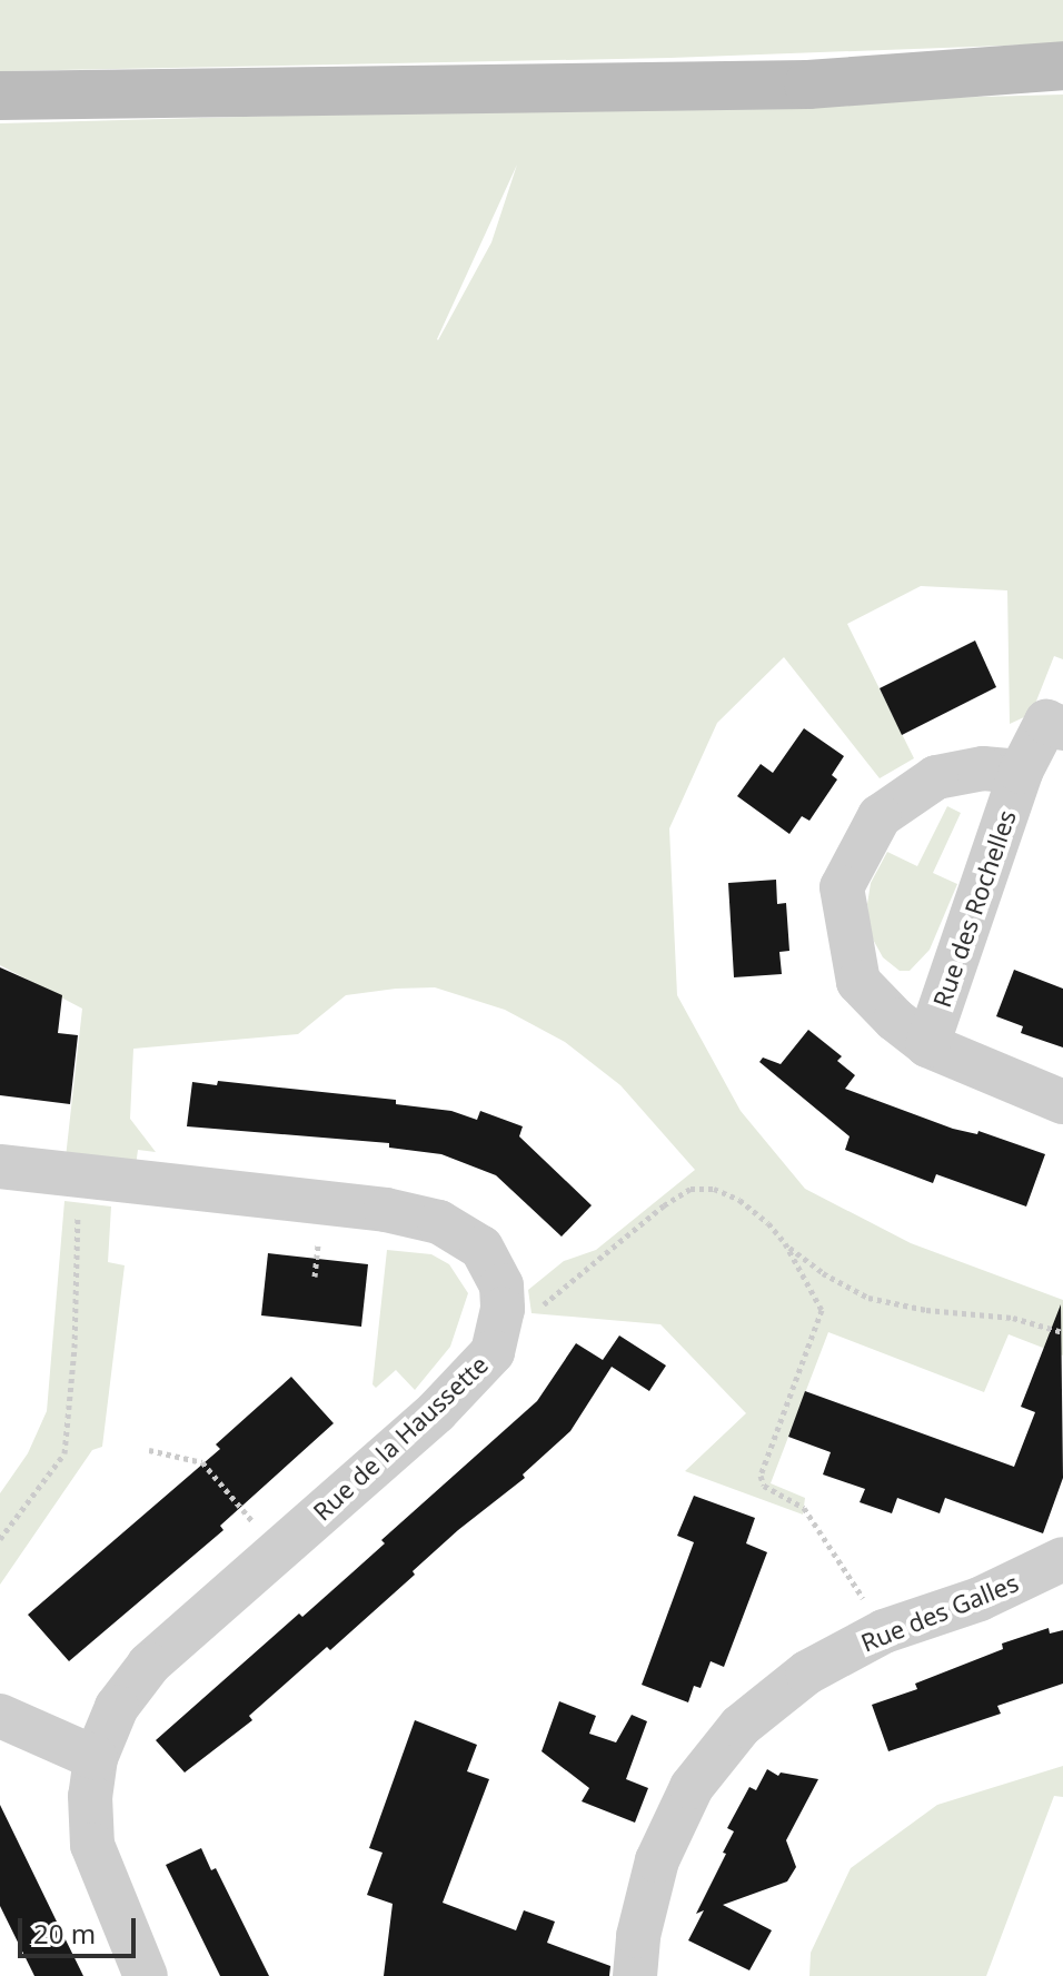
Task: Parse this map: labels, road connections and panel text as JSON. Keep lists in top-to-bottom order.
{
  "streets": {
    "street": ["Rue des Rochelles", "Rue de la Haussette", "Rue des Galles"]
  },
  "scale_bar": "20 m"
}
